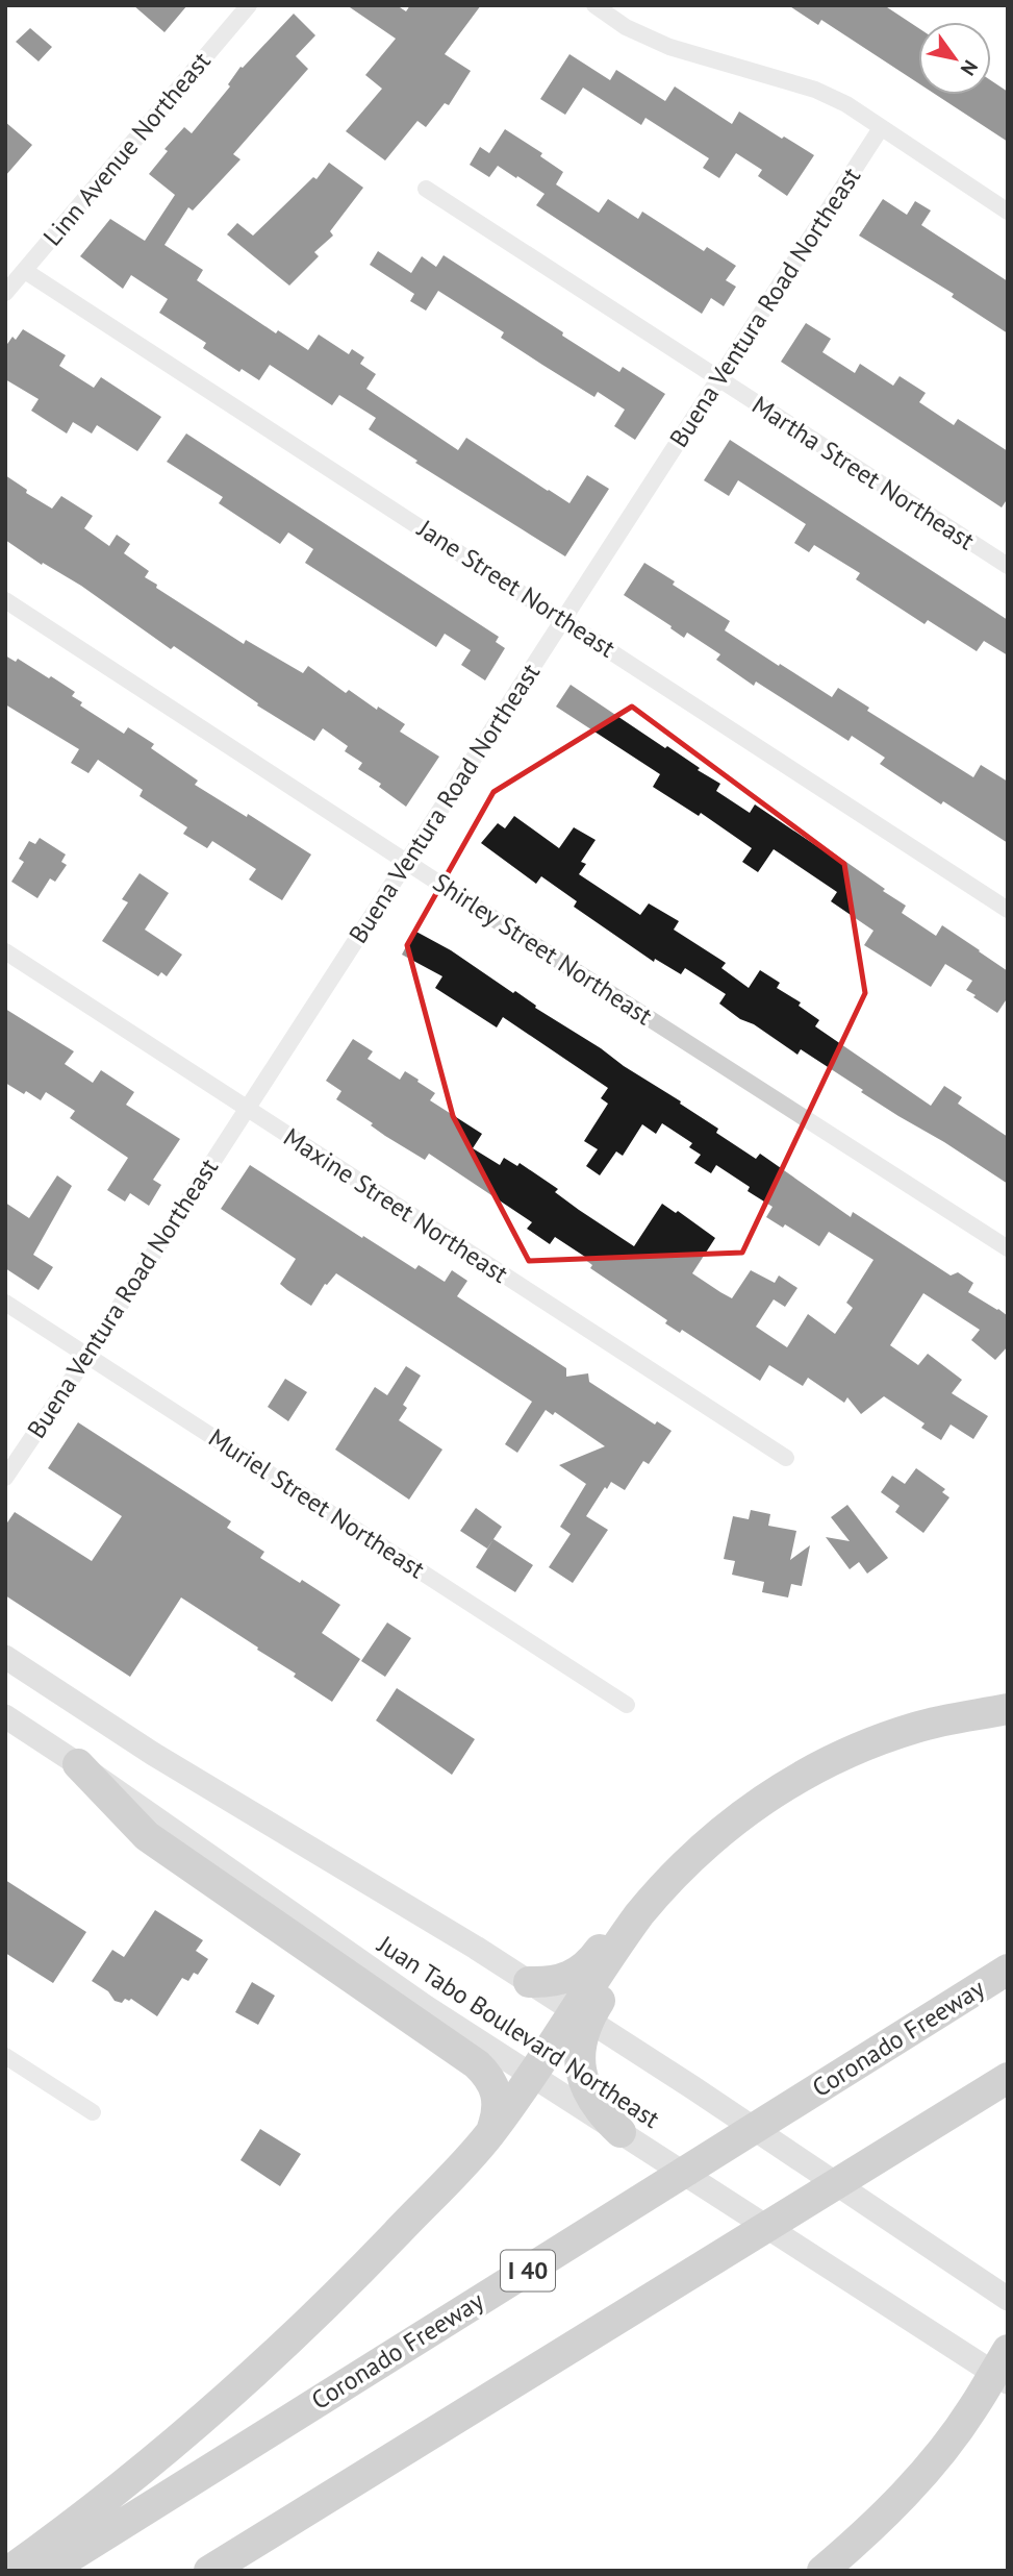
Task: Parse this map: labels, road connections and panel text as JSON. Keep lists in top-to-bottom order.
{
  "streets": {
    "highway": ["Coronado Freeway", "I 40"],
    "main road": ["Juan Tabo Boulevard Northeast"],
    "street": [
      "Linn Avenue Northeast",
      "Buena Ventura Road Northeast",
      "Martha Street Northeast",
      "Jane Street Northeast",
      "Shirley Street Northeast",
      "Maxine Street Northeast",
      "Muriel Street Northeast"
    ]
  },
  "crossings": [
    ["Linn Avenue Northeast", "Jane Street Northeast"],
    ["Buena Ventura Road Northeast", "Martha Street Northeast"],
    ["Buena Ventura Road Northeast", "Jane Street Northeast"],
    ["Buena Ventura Road Northeast", "Shirley Street Northeast"],
    ["Buena Ventura Road Northeast", "Maxine Street Northeast"],
    ["Buena Ventura Road Northeast", "Muriel Street Northeast"]
  ],
  "north": "bottom right"
}
